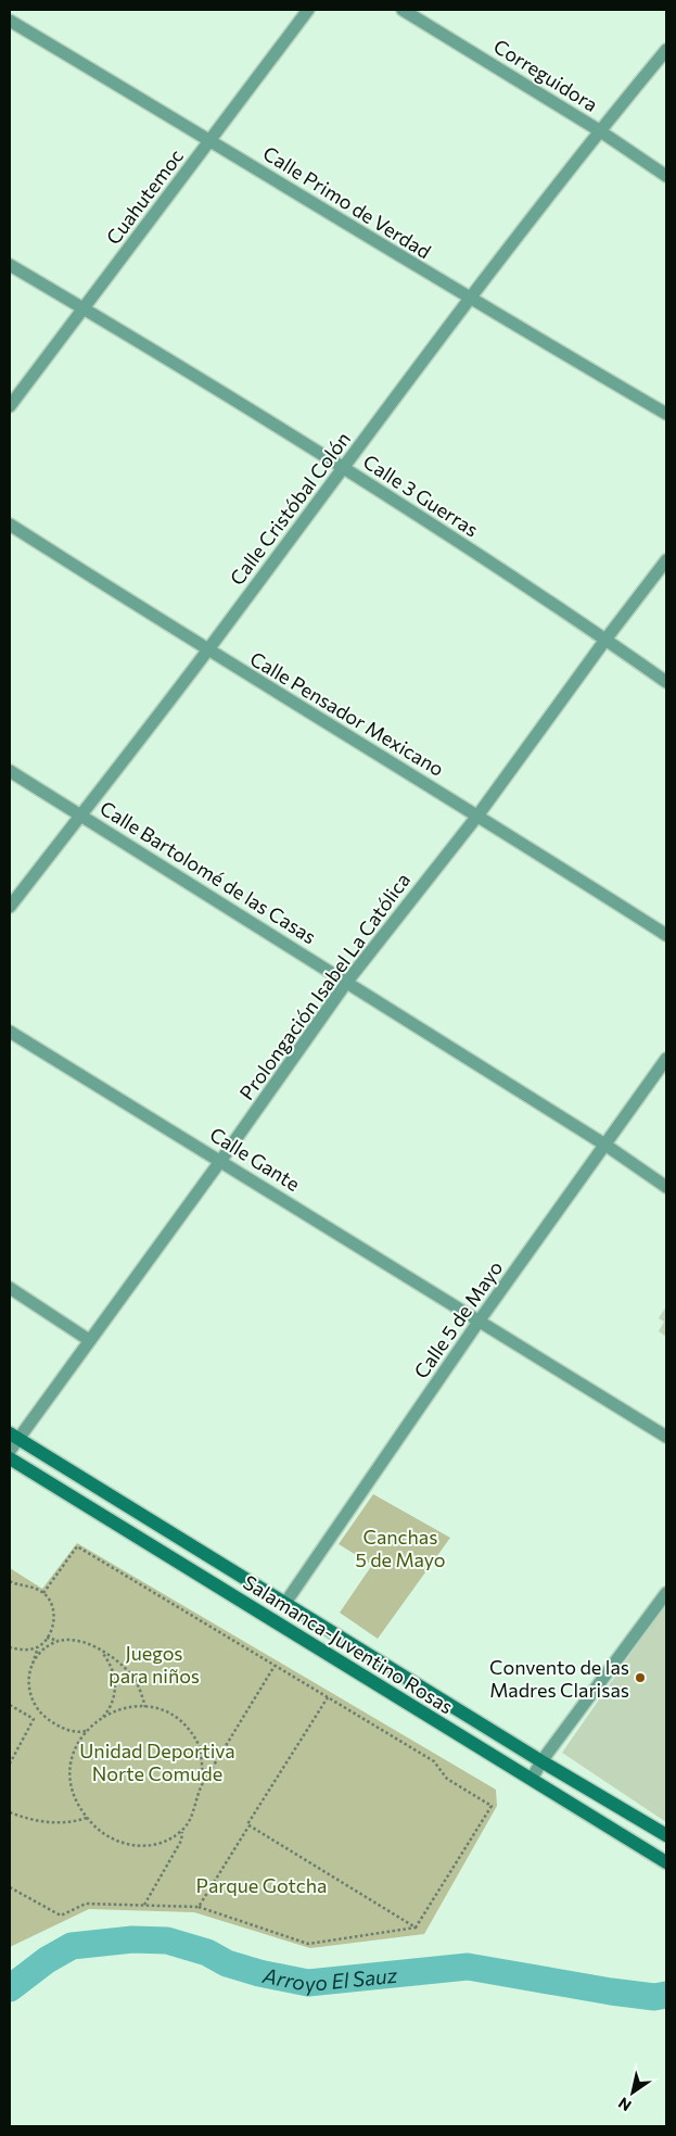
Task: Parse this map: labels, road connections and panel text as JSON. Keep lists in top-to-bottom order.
{
  "streets": {
    "street": [
      "Correguidora",
      "Cuahutemoc",
      "Calle Primo de Verdad",
      "Calle 3 Guerras",
      "Calle Cristóbal Colón",
      "Calle Pensador Mexicano",
      "Calle Bartolomé de las Casas",
      "Prolongación Isabel La Católica",
      "Calle Gante",
      "Calle 5 de Mayo",
      "Salamanca-Juventino Rosas"
    ]
  },
  "crossings": [
    ["Correguidora", "Calle Cristóbal Colón"],
    ["Cuahutemoc", "Calle Primo de Verdad"],
    ["Cuahutemoc", "Calle 3 Guerras"],
    ["Calle Primo de Verdad", "Calle Cristóbal Colón"],
    ["Calle 3 Guerras", "Calle Cristóbal Colón"],
    ["Calle 3 Guerras", "Prolongación Isabel La Católica"],
    ["Calle Cristóbal Colón", "Calle Pensador Mexicano"],
    ["Calle Cristóbal Colón", "Calle Bartolomé de las Casas"],
    ["Calle Pensador Mexicano", "Prolongación Isabel La Católica"],
    ["Calle Bartolomé de las Casas", "Prolongación Isabel La Católica"],
    ["Calle Bartolomé de las Casas", "Calle 5 de Mayo"],
    ["Prolongación Isabel La Católica", "Calle Gante"],
    ["Prolongación Isabel La Católica", "Salamanca-Juventino Rosas"],
    ["Calle Gante", "Calle 5 de Mayo"],
    ["Calle 5 de Mayo", "Salamanca-Juventino Rosas"]
  ],
  "water": ["Arroyo El Sauz"],
  "parks": [
    "Canchas 5 de Mayo",
    "Juegos para niños",
    "Unidad Deportiva Norte Comude",
    "Parque Gotcha"
  ],
  "places": ["Convento de las Madres Clarisas"],
  "north": "bottom left"
}
